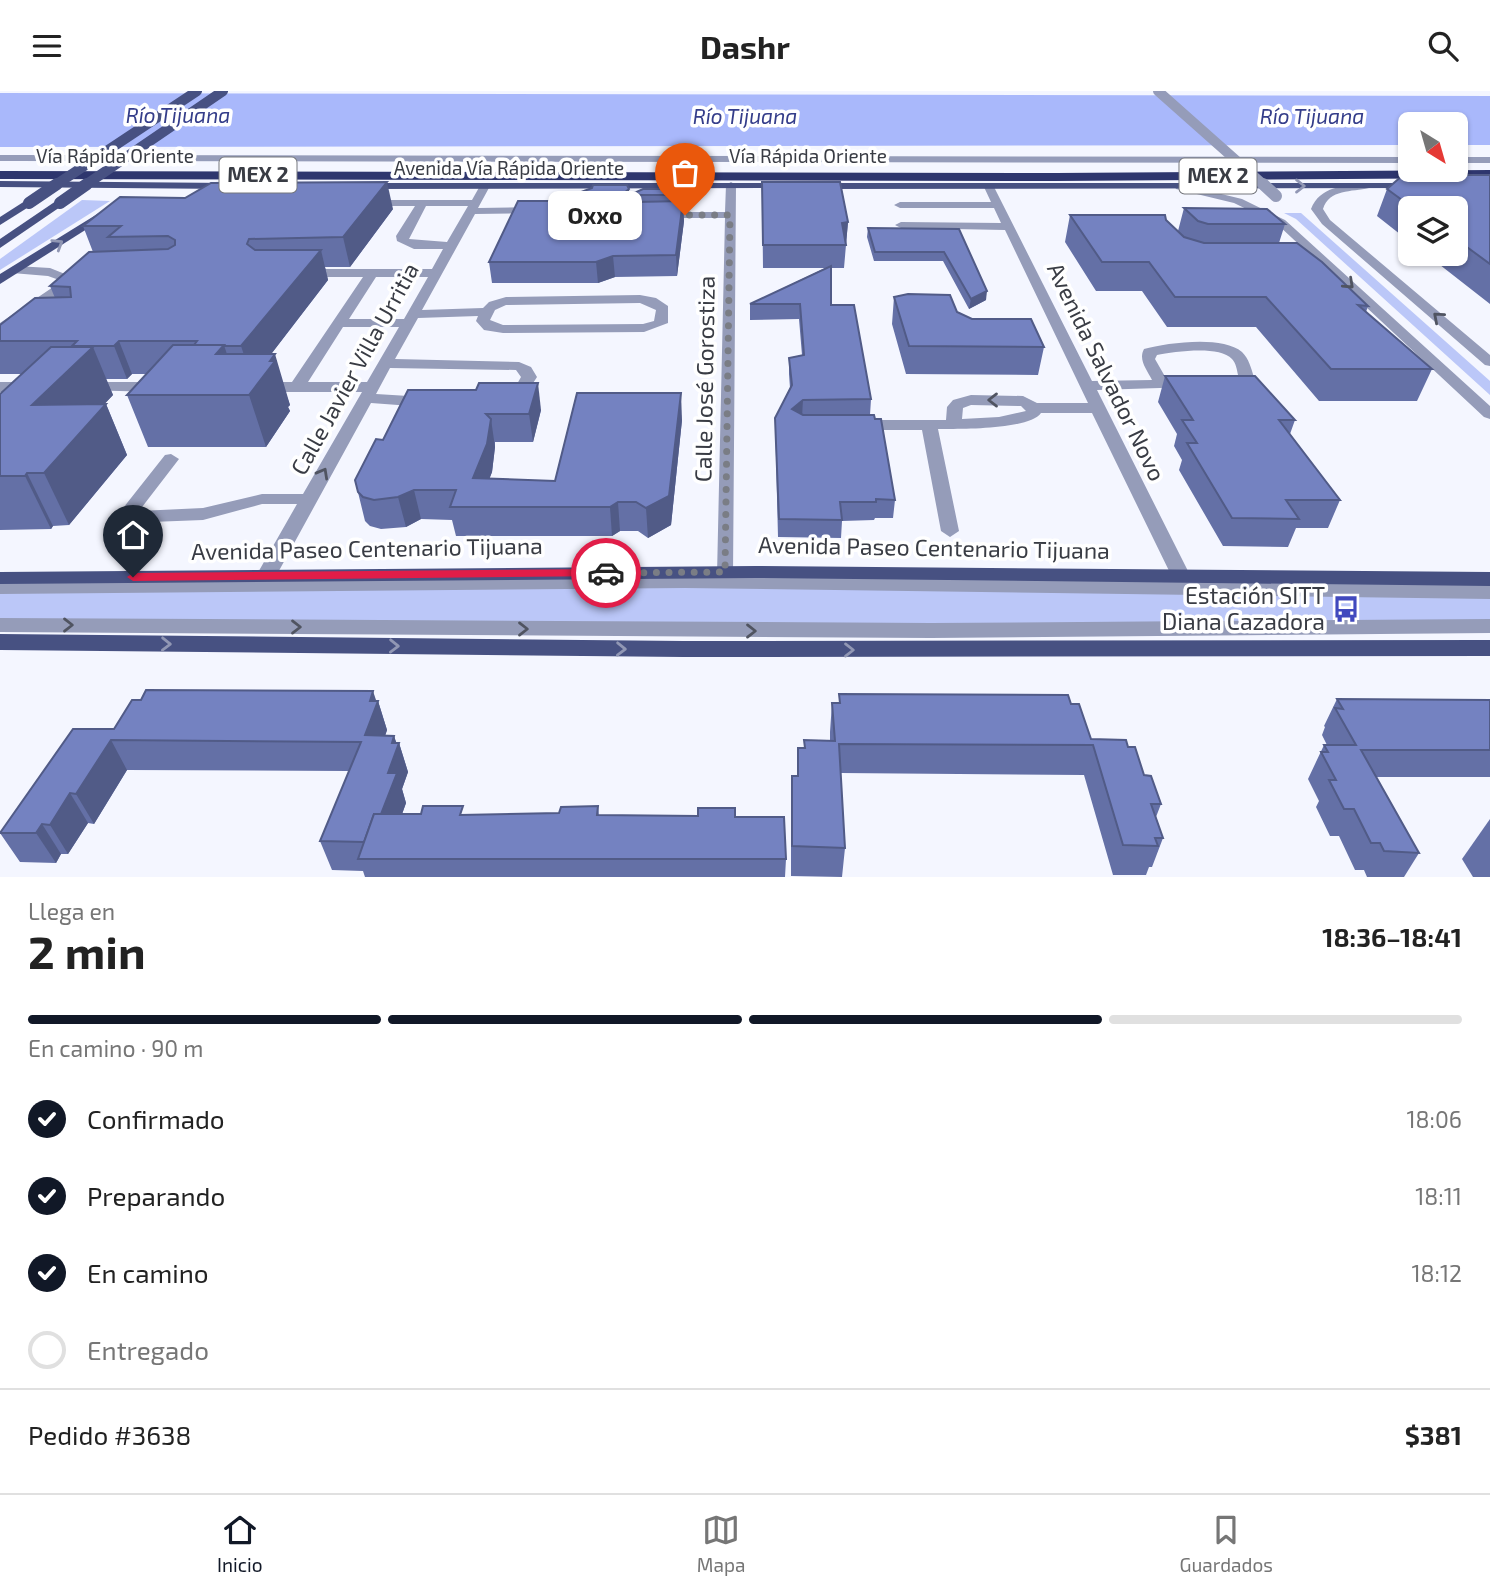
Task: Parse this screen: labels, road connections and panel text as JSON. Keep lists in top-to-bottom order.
{
  "streets": {
    "highway": ["Vía Rápida Oriente", "MEX 2"],
    "main road": ["Avenida Vía Rápida Oriente", "Avenida Paseo Centenario Tijuana"],
    "street": ["Calle Javier Villa Urritia", "Avenida Salvador Novo", "Calle José Gorostiza"]
  },
  "crossings": [
    ["Vía Rápida Oriente", "Avenida Vía Rápida Oriente"],
    ["Vía Rápida Oriente", "MEX 2"],
    ["Avenida Vía Rápida Oriente", "MEX 2"],
    ["Avenida Vía Rápida Oriente", "Calle Javier Villa Urritia"],
    ["Avenida Vía Rápida Oriente", "Avenida Salvador Novo"],
    ["Avenida Vía Rápida Oriente", "Calle José Gorostiza"],
    ["Calle Javier Villa Urritia", "Avenida Paseo Centenario Tijuana"],
    ["Avenida Salvador Novo", "Avenida Paseo Centenario Tijuana"],
    ["Calle José Gorostiza", "Avenida Paseo Centenario Tijuana"]
  ],
  "water": ["Río Tijuana"],
  "places": {
    "other": ["Oxxo"],
    "bus stop": ["Estación SITT Diana Cazadora"]
  },
  "north": "bottom right",
  "page": {
    "header": "Dashr",
    "bubble": "Oxxo",
    "heading": ["2 min", "Llega en", "18:36–18:41"],
    "panel": ["Pedido #3638", "$381"],
    "bar": "En camino · 90 m",
    "list": [
      ["Confirmado", "18:06"],
      ["Preparando", "18:11"],
      ["En camino", "18:12"],
      "Entregado"
    ],
    "tabs": ["Inicio", "Mapa", "Guardados"]
  }
}
